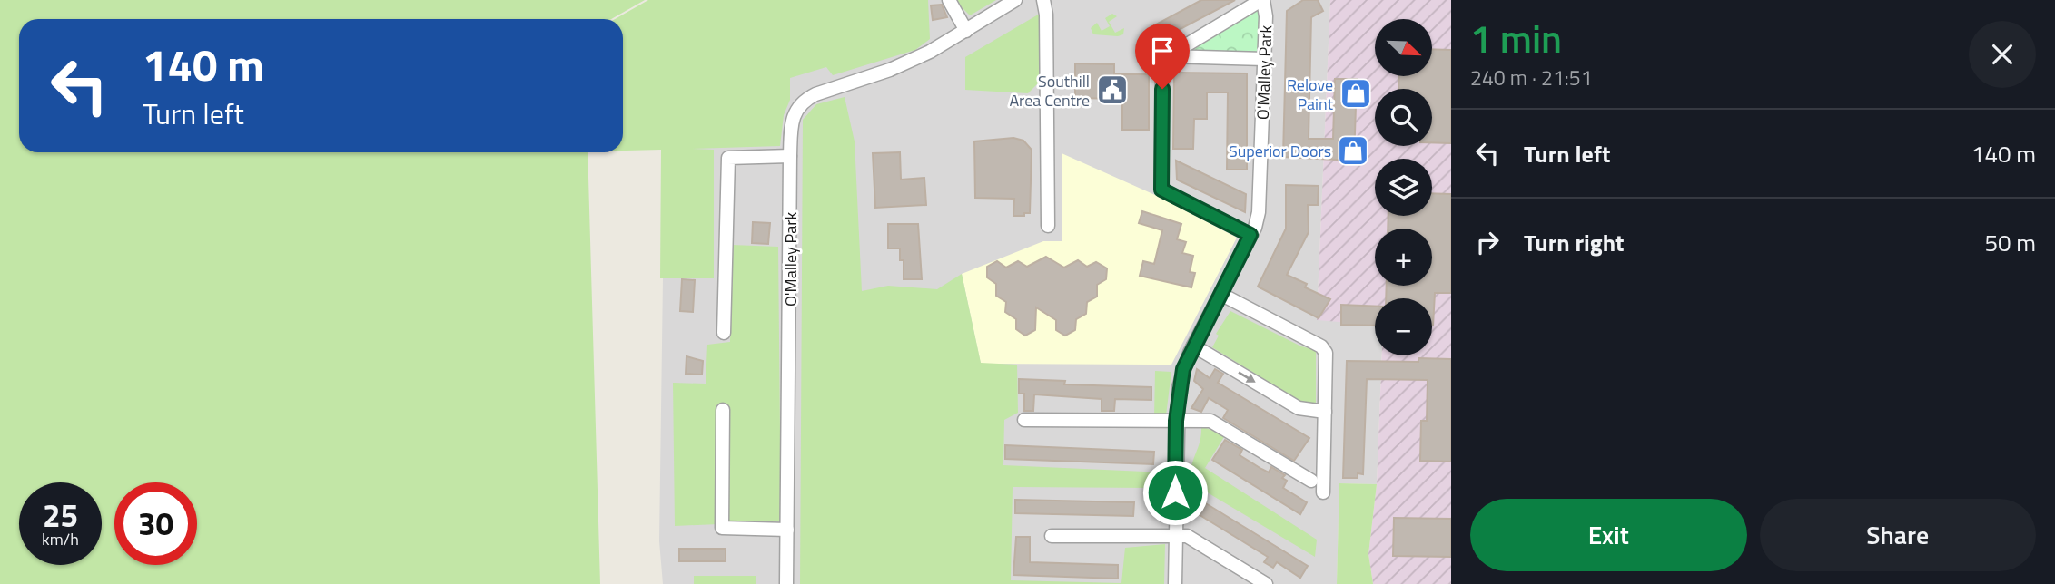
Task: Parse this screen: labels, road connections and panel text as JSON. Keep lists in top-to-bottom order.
{
  "streets": {
    "street": ["O'Malley Park"]
  },
  "places": {
    "public building": ["Southill Area Centre"],
    "shop": ["Relove Paint", "Superior Doors"]
  },
  "north": "bottom right",
  "page": {
    "heading": ["1 min", "240 m · 21:51"],
    "map_buttons": ["+", "−"],
    "turn": ["140 m", "Turn left"],
    "list": [
      {
        "name": "Turn left",
        "value": "140 m"
      },
      {
        "name": "Turn right",
        "value": "50 m"
      }
    ],
    "speed": "25 km/h",
    "limit": "30",
    "buttons": ["Exit", "Share"]
  }
}
